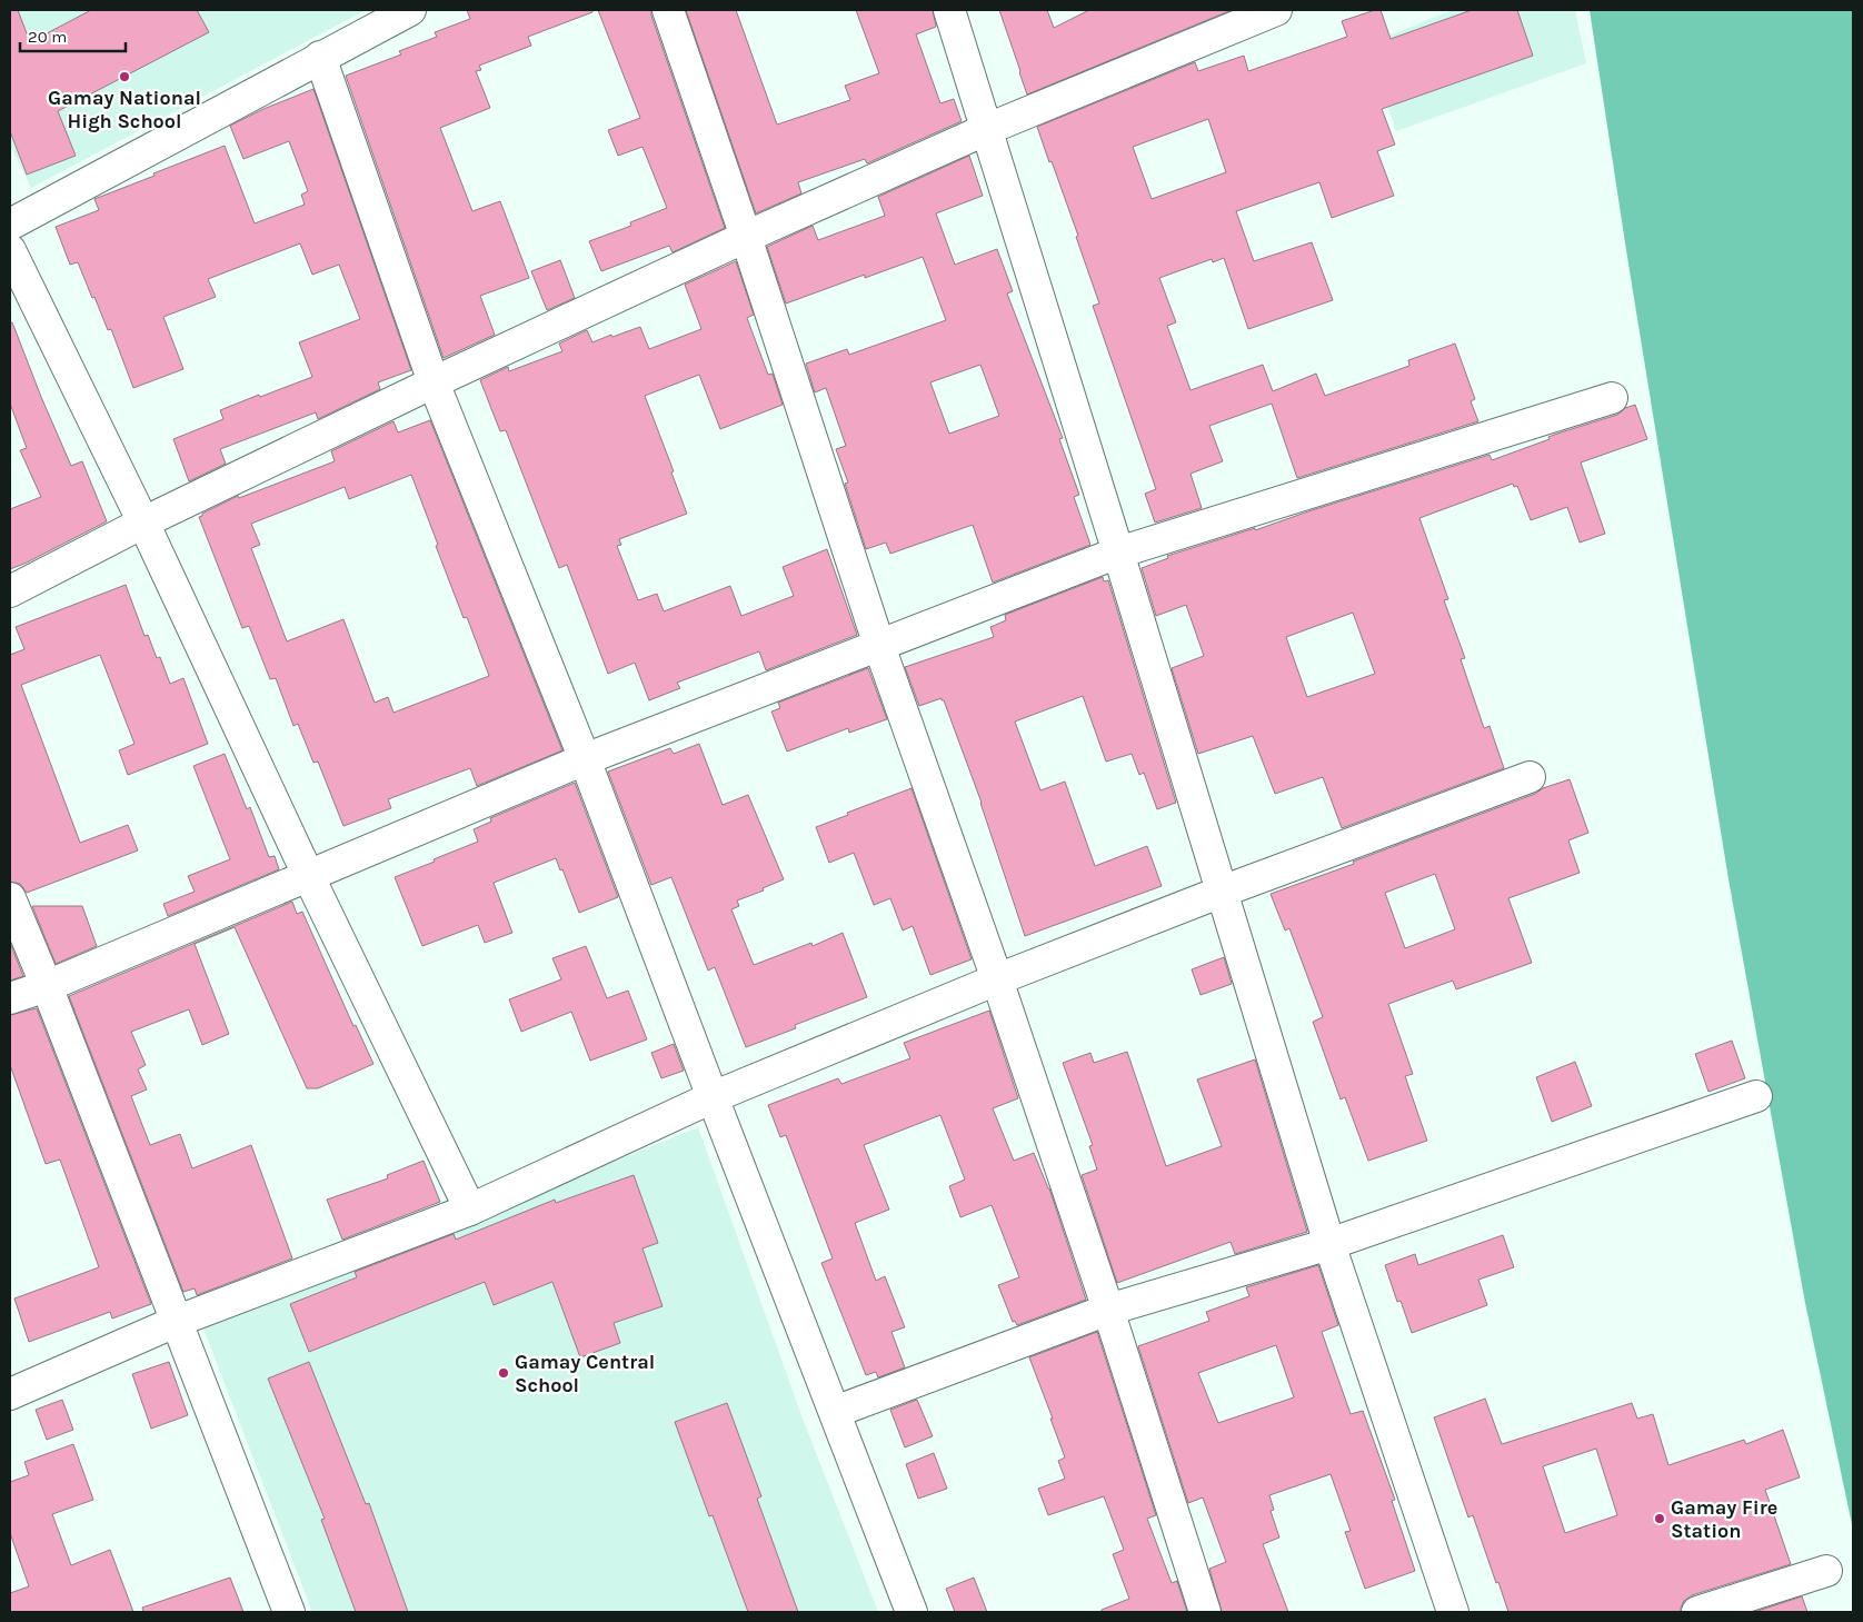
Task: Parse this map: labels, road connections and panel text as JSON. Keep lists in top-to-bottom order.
{
  "places": ["Gamay National High School", "Gamay Central School", "Gamay Fire Station"],
  "scale_bar": "20 m"
}
